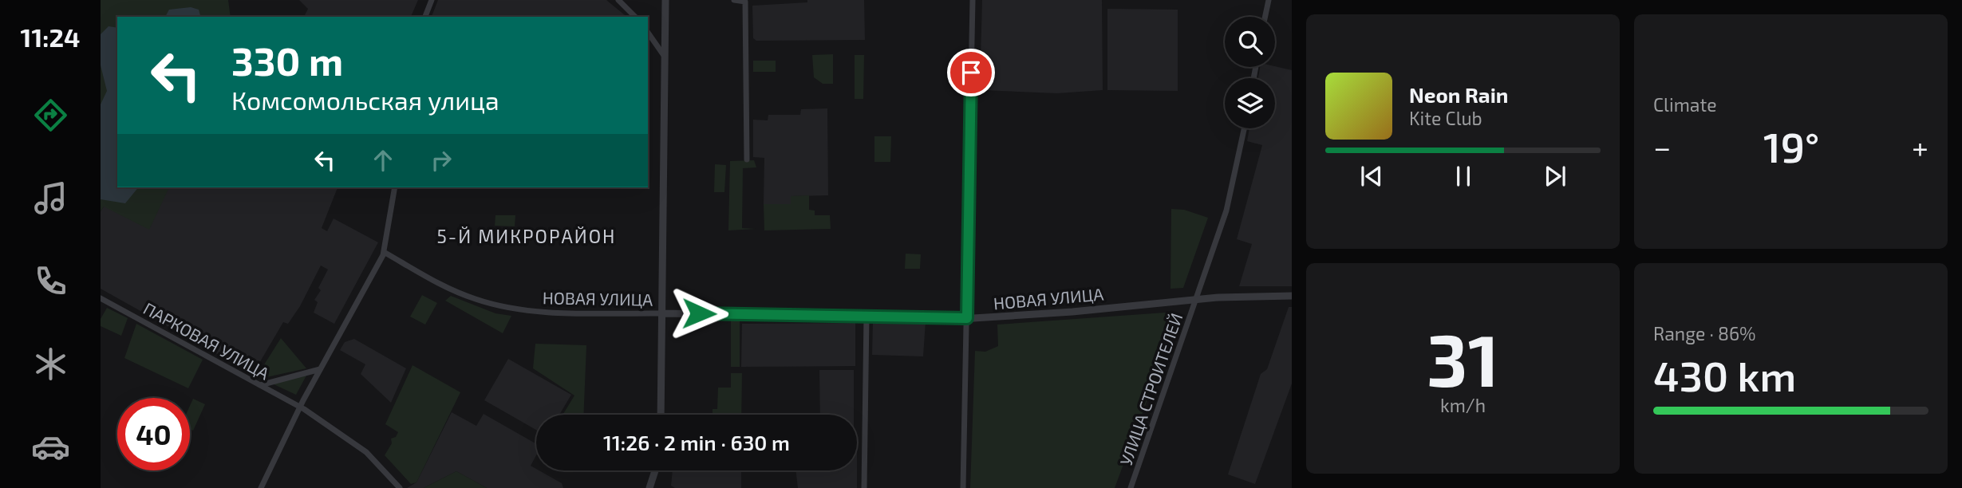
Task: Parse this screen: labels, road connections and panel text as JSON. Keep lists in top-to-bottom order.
{
  "streets": {
    "street": ["НОВАЯ УЛИЦА", "ПАРКОВАЯ УЛИЦА", "УЛИЦА СТРОИТЕЛЕЙ"]
  },
  "crossings": [
    ["НОВАЯ УЛИЦА", "УЛИЦА СТРОИТЕЛЕЙ"]
  ],
  "districts": ["5-Й МИКРОРАЙОН"],
  "page": {
    "tabs": "11:24",
    "tile": [
      "Climate",
      ["31", "km/h"],
      ["Range · 86%", "430 km"]
    ],
    "turn": ["330 m", "Комсомольская улица"],
    "song": ["Neon Rain", "Kite Club"],
    "heat": ["−", "19°", "+"],
    "limit": "40",
    "trip": "11:26 · 2 min · 630 m"
  }
}
